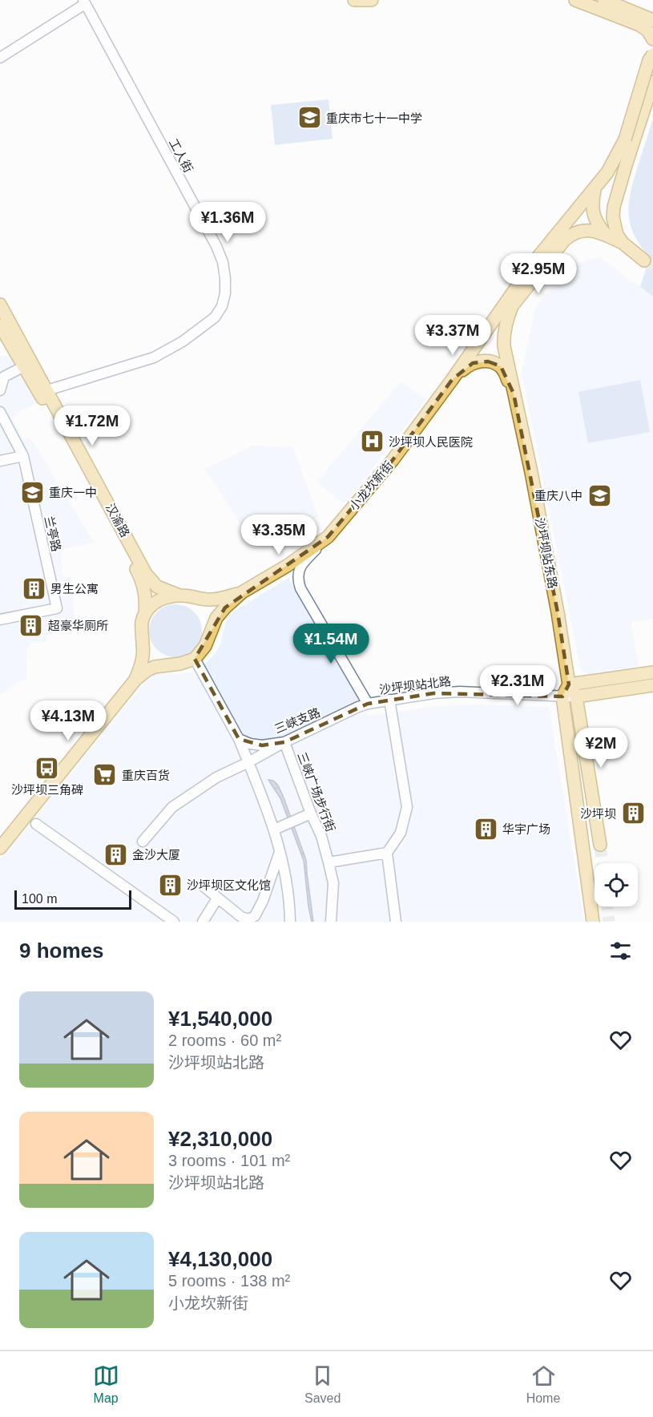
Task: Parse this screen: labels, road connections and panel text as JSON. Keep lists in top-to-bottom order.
{
  "streets": {
    "main road": ["小龙坎新街", "汉渝路", "沙坪坝站东路"],
    "street": [
      "工人街",
      "兰亭路",
      "沙坪坝站北路",
      "三峡支路",
      "三峡广场步行街"
    ]
  },
  "crossings": [
    ["工人街", "汉渝路"],
    ["小龙坎新街", "汉渝路"],
    ["小龙坎新街", "沙坪坝站北路"],
    ["沙坪坝站东路", "沙坪坝站北路"],
    ["沙坪坝站北路", "三峡支路"],
    ["三峡支路", "三峡广场步行街"]
  ],
  "places": {
    "school or university": ["重庆市七十一中学", "重庆一中", "重庆八中"],
    "hospital": ["沙坪坝人民医院"],
    "building": [
      "男生公寓",
      "超豪华厕所",
      "沙坪坝",
      "华宇广场",
      "金沙大厦",
      "沙坪坝区文化馆"
    ],
    "bus stop": ["沙坪坝三角碑"],
    "supermarket": ["重庆百货"]
  },
  "scale_bar": "100 m",
  "page": {
    "price": [
      "¥1.36M",
      "¥2.95M",
      "¥3.37M",
      "¥1.72M",
      "¥3.35M",
      "¥1.54M",
      "¥2.31M",
      "¥4.13M",
      "¥2M"
    ],
    "scale": "100 m",
    "heading": "9 homes",
    "list": [
      {
        "name": "¥1,540,000",
        "note": "2 rooms · 60 m² · 沙坪坝站北路"
      },
      {
        "name": "¥2,310,000",
        "note": "3 rooms · 101 m² · 沙坪坝站北路"
      },
      {
        "name": "¥4,130,000",
        "note": "5 rooms · 138 m² · 小龙坎新街"
      }
    ],
    "tabs": ["Map", "Saved", "Home"]
  }
}
